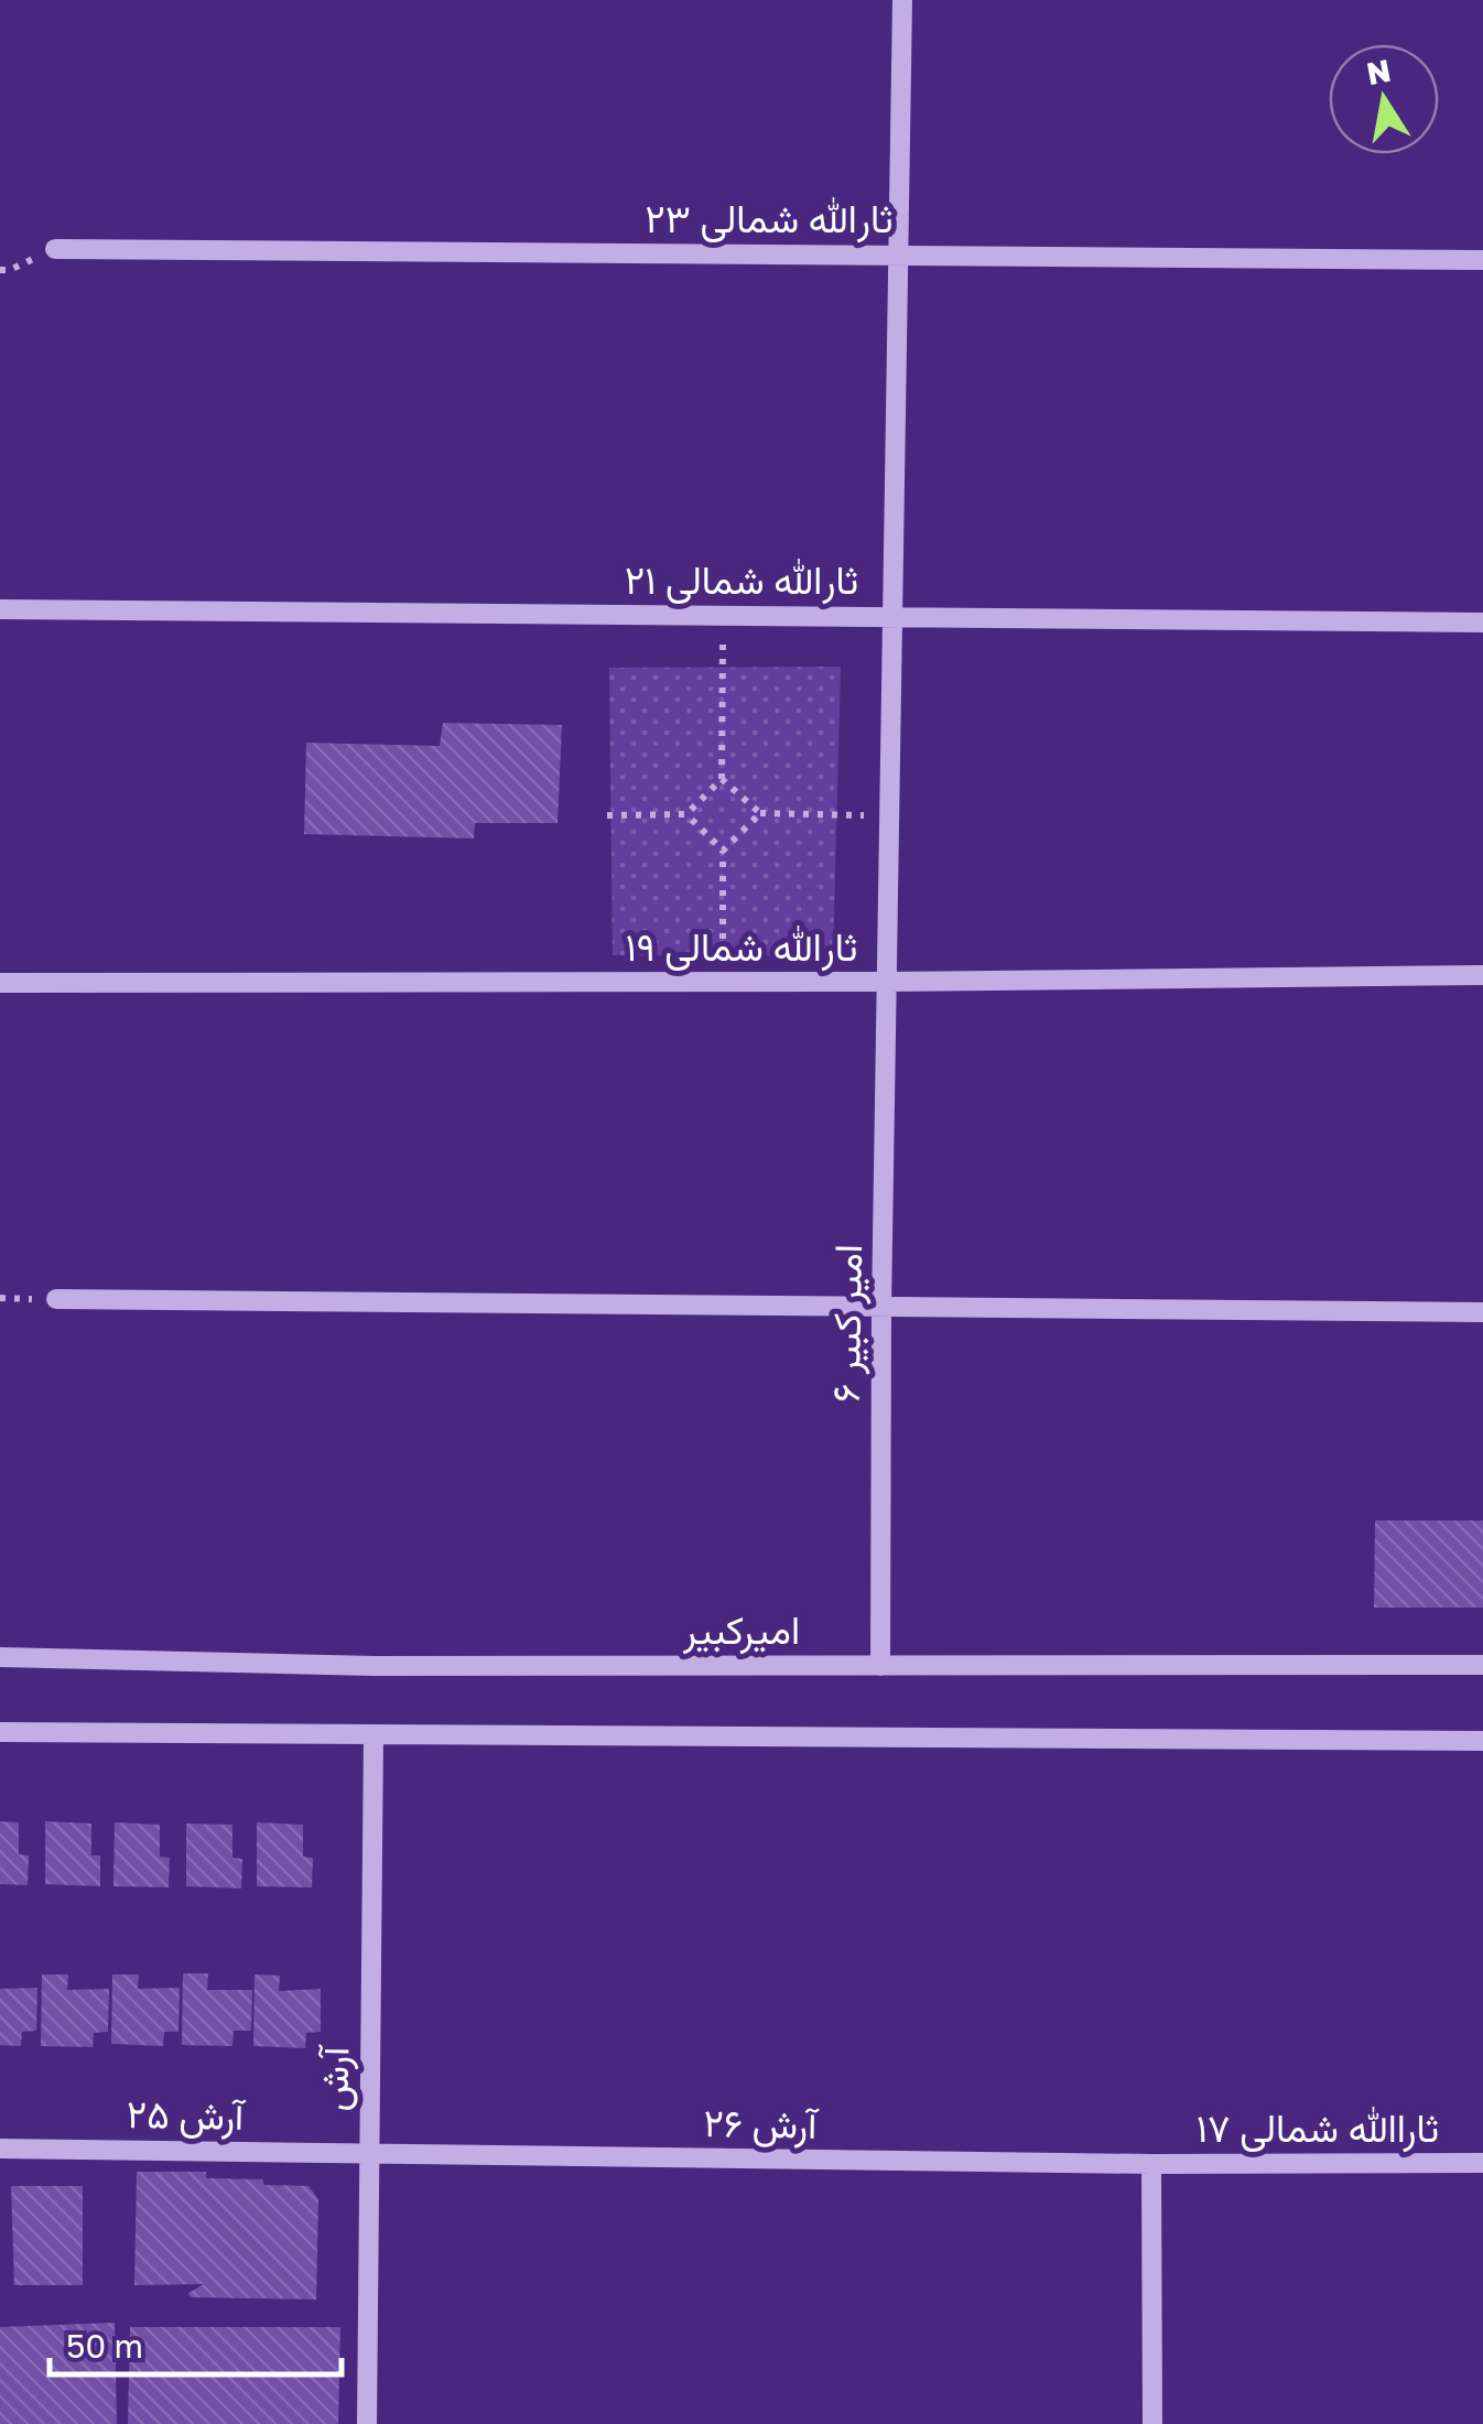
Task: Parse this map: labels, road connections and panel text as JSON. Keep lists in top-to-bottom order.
{
  "streets": {
    "street": [
      "ثارالله شمالی ۲۳",
      "ثارالله شمالی ۲۱",
      "ثارالله شمالی ۱۹",
      "امیر کبیر ۶",
      "امیرکبیر",
      "آرش",
      "آرش ۲۵",
      "آرش ۲۶",
      "ثاراالله شمالی ۱۷"
    ]
  },
  "crossings": [
    ["ثارالله شمالی ۲۳", "امیر کبیر ۶"],
    ["ثارالله شمالی ۲۱", "امیر کبیر ۶"],
    ["ثارالله شمالی ۱۹", "امیر کبیر ۶"],
    ["امیر کبیر ۶", "امیرکبیر"],
    ["آرش", "آرش ۲۵"],
    ["آرش", "آرش ۲۶"],
    ["آرش ۲۵", "آرش ۲۶"],
    ["آرش ۲۶", "ثاراالله شمالی ۱۷"]
  ],
  "scale_bar": "50 m",
  "north": "top"
}
